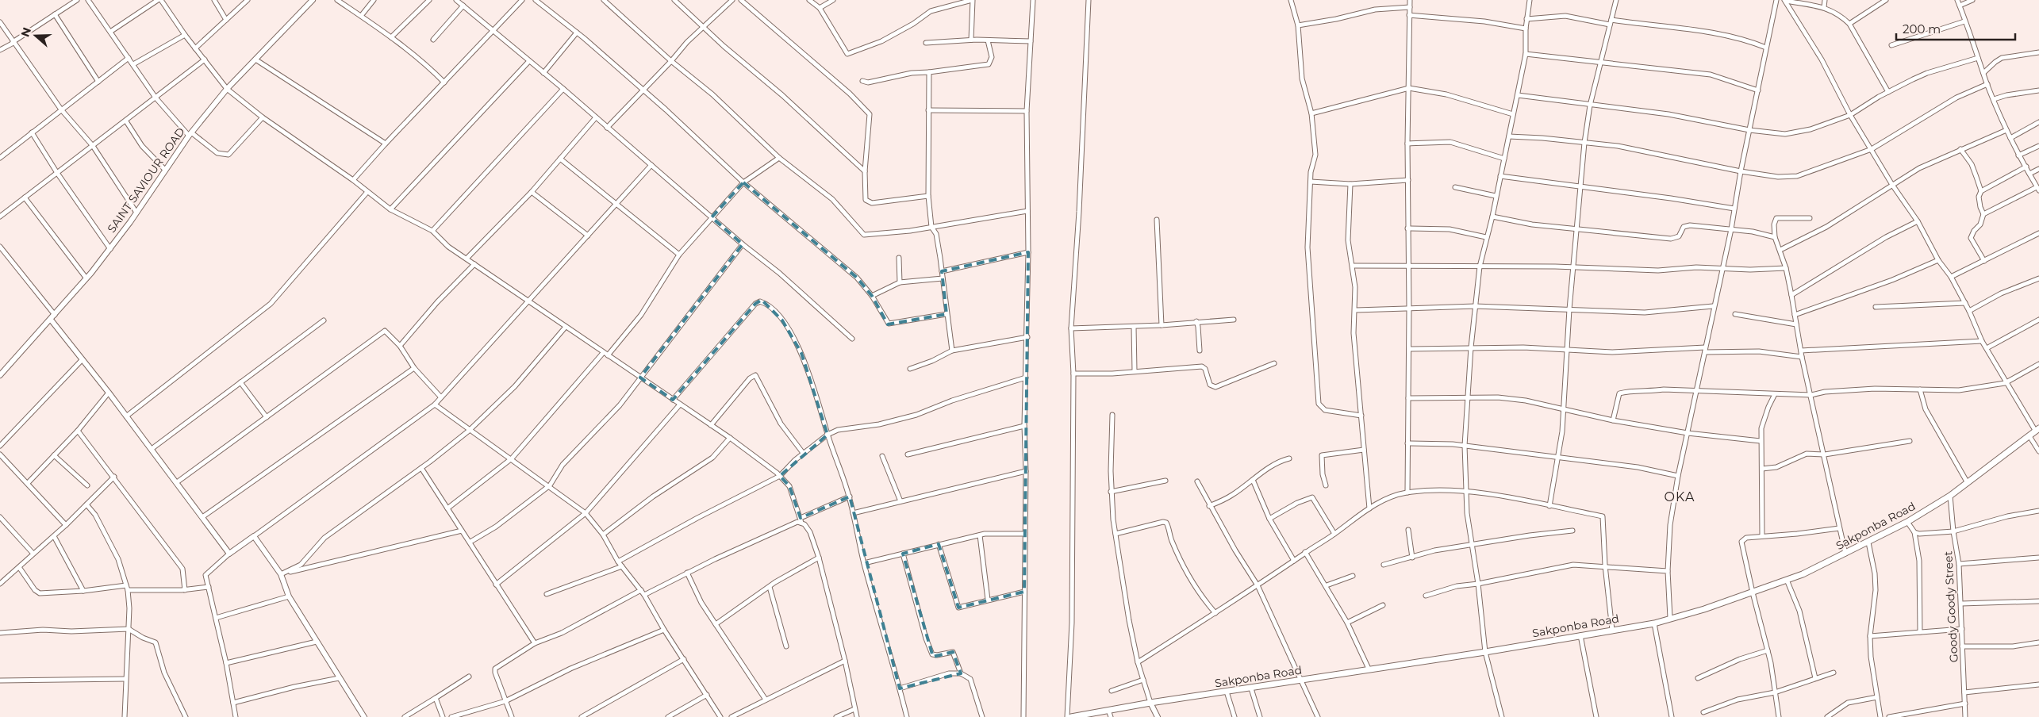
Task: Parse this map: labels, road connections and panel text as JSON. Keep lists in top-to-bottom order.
{
  "streets": {
    "main road": ["Sakponba Road"],
    "street": ["SAINT SAVIOUR ROAD", "Goody Goody Street"]
  },
  "crossings": [
    ["Sakponba Road", "Goody Goody Street"]
  ],
  "districts": ["OKA"],
  "scale_bar": "200 m",
  "north": "left"
}
